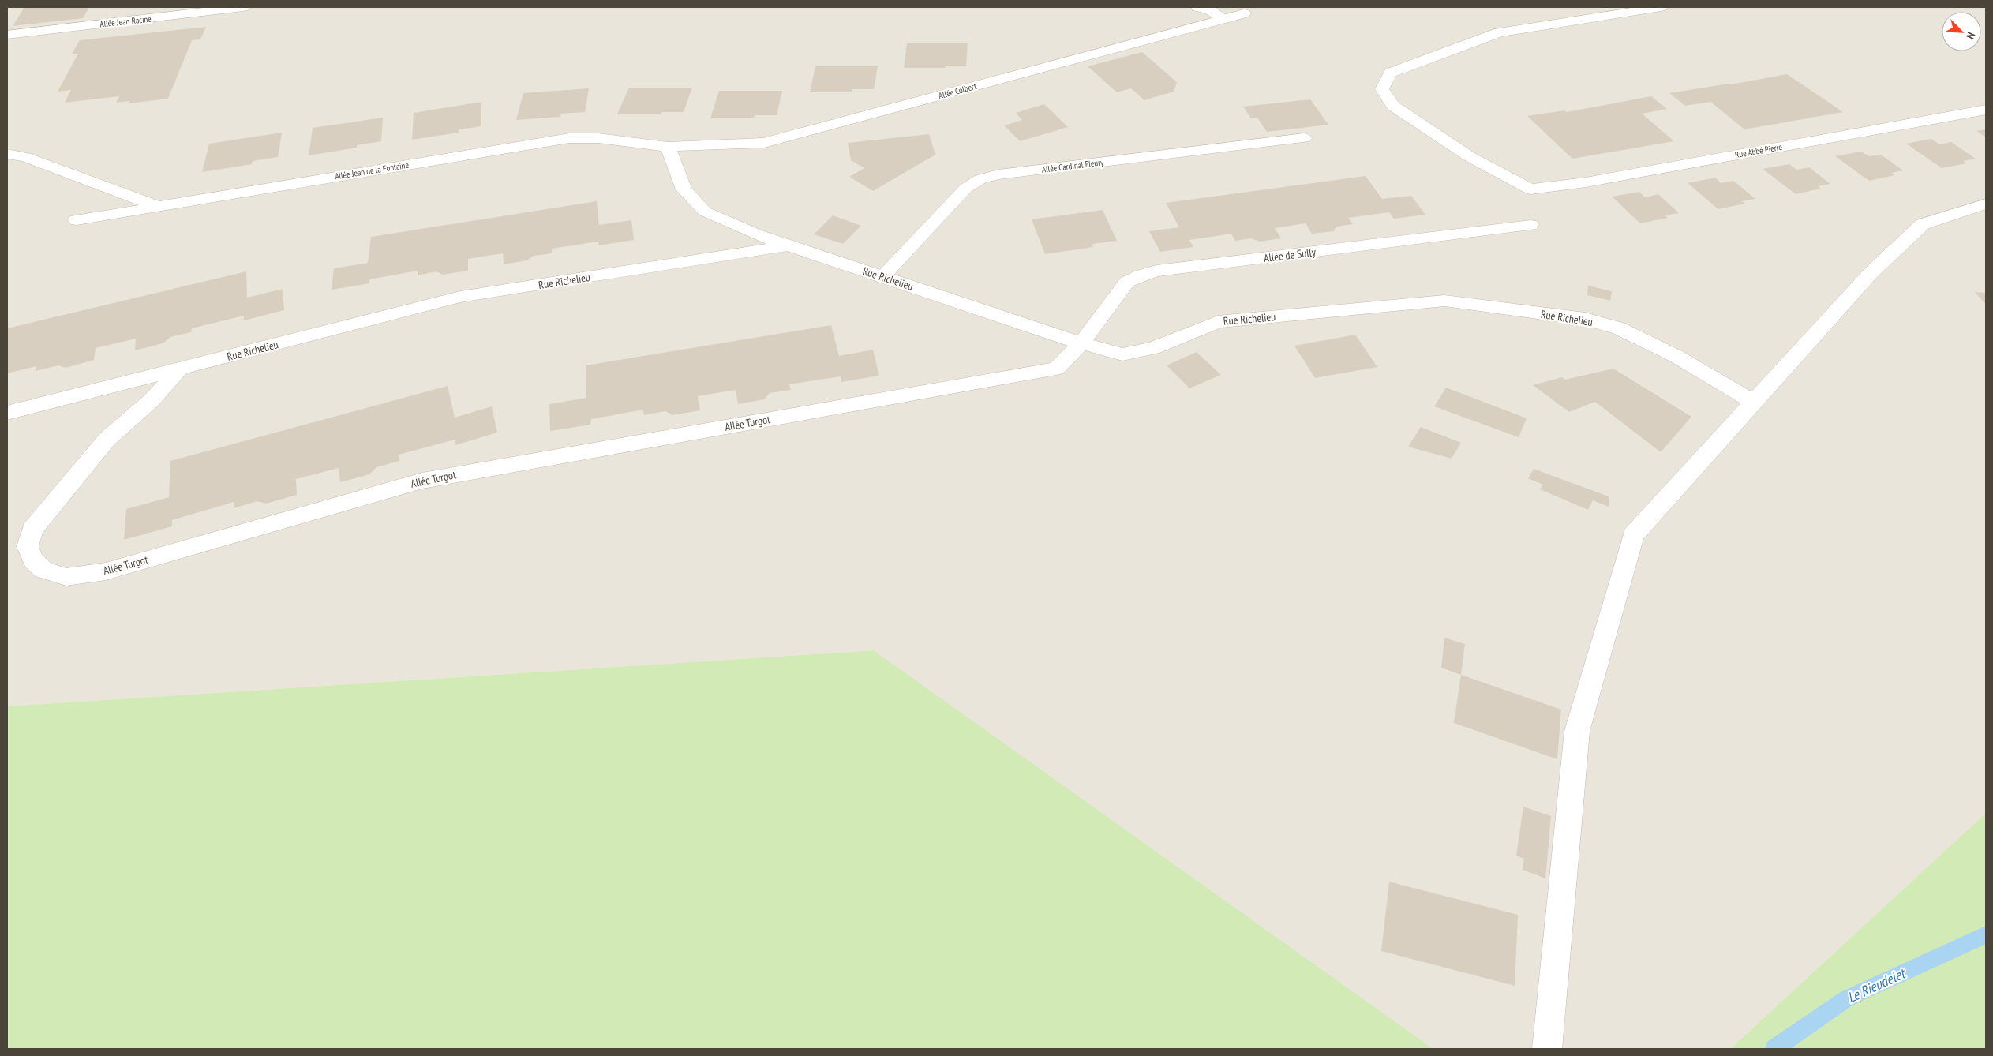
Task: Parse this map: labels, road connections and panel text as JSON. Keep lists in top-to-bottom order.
{
  "streets": {
    "street": [
      "Allée Jean Racine",
      "Allée Colbert",
      "Rue Abbé Pierre",
      "Allée Cardinal Fleury",
      "Allée Jean de la Fontaine",
      "Allée de Sully",
      "Rue Richelieu",
      "Allée Turgot"
    ]
  },
  "crossings": [
    ["Allée Colbert", "Allée Jean de la Fontaine"],
    ["Allée Cardinal Fleury", "Rue Richelieu"],
    ["Allée de Sully", "Rue Richelieu"],
    ["Allée de Sully", "Allée Turgot"],
    ["Rue Richelieu", "Allée Turgot"]
  ],
  "water": ["Le Rieudelet"],
  "north": "bottom right"
}
